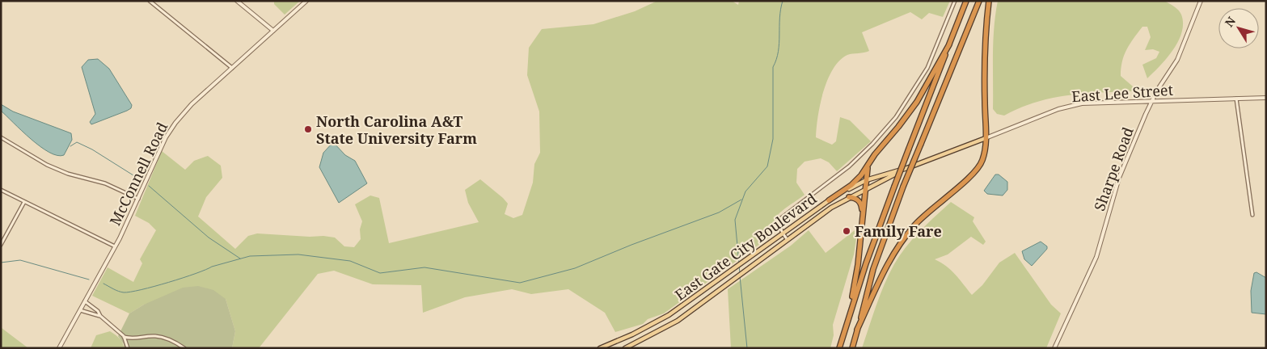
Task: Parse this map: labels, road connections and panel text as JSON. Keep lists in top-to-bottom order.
{
  "streets": {
    "main road": ["East Gate City Boulevard"],
    "street": ["East Lee Street", "Sharpe Road", "McConnell Road"]
  },
  "crossings": [
    ["East Lee Street", "Sharpe Road"],
    ["East Lee Street", "East Gate City Boulevard"]
  ],
  "places": ["North Carolina A&T State University Farm", "Family Fare"],
  "north": "top left"
}
